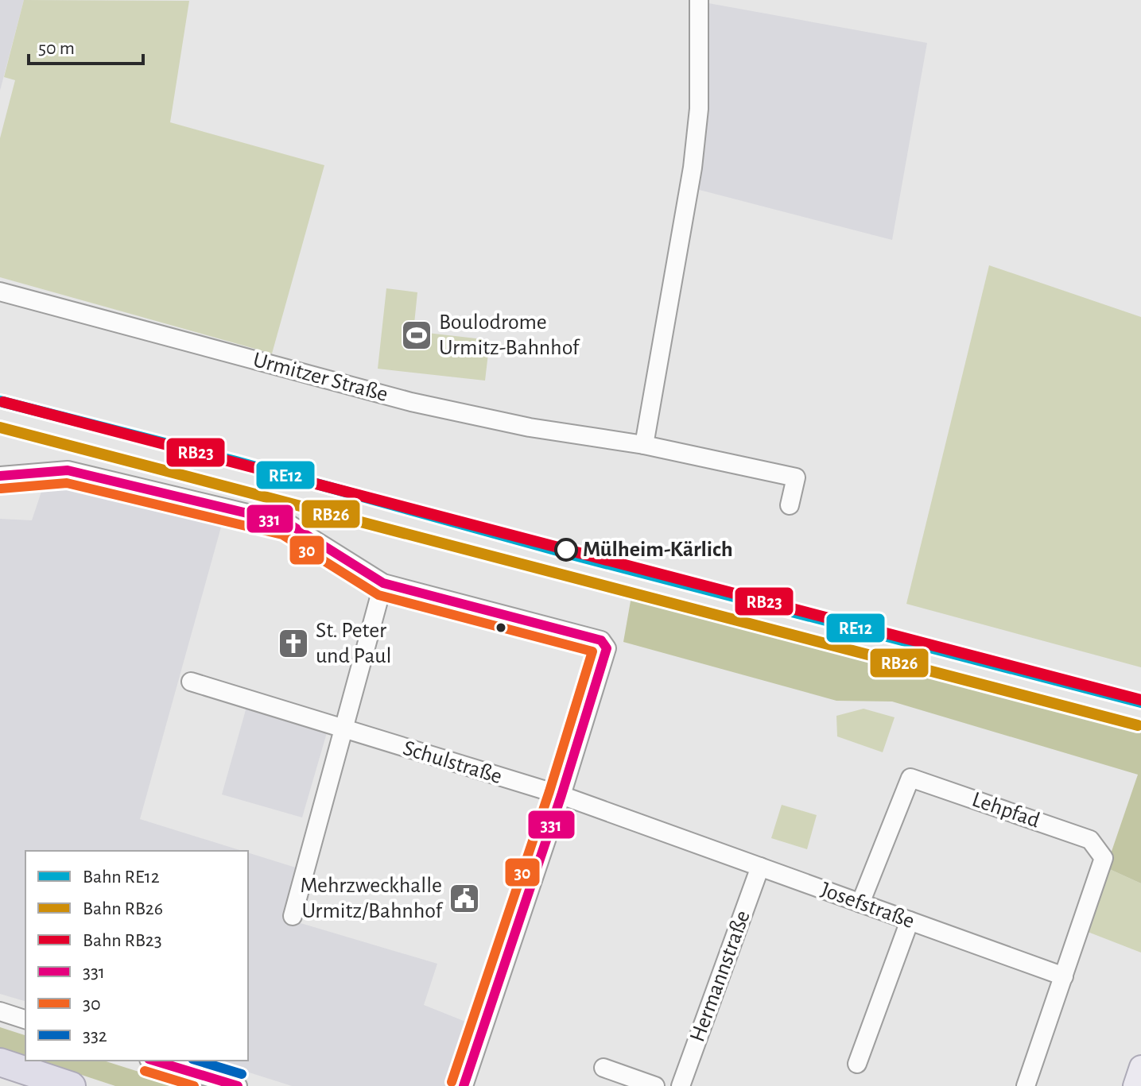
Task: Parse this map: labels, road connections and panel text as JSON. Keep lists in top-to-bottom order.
{
  "streets": {
    "street": [
      "Urmitzer Straße",
      "Schulstraße",
      "Lehpfad",
      "Josefstraße",
      "Hermannstraße"
    ]
  },
  "crossings": [
    ["Schulstraße", "Josefstraße"],
    ["Lehpfad", "Josefstraße"],
    ["Josefstraße", "Hermannstraße"]
  ],
  "places": {
    "sports": ["Boulodrome Urmitz-Bahnhof"],
    "other": ["Mülheim-Kärlich"],
    "church": ["St. Peter und Paul"],
    "public building": ["Mehrzweckhalle Urmitz/Bahnhof"]
  },
  "lines": [
    "rail line RE12",
    "rail line RB23",
    "rail line RB26",
    "transit line 331",
    "transit line 30",
    "transit line 332"
  ],
  "legend": [
    "Bahn RE12",
    "Bahn RB26",
    "Bahn RB23",
    "331",
    "30",
    "332"
  ],
  "scale_bar": "50 m"
}
